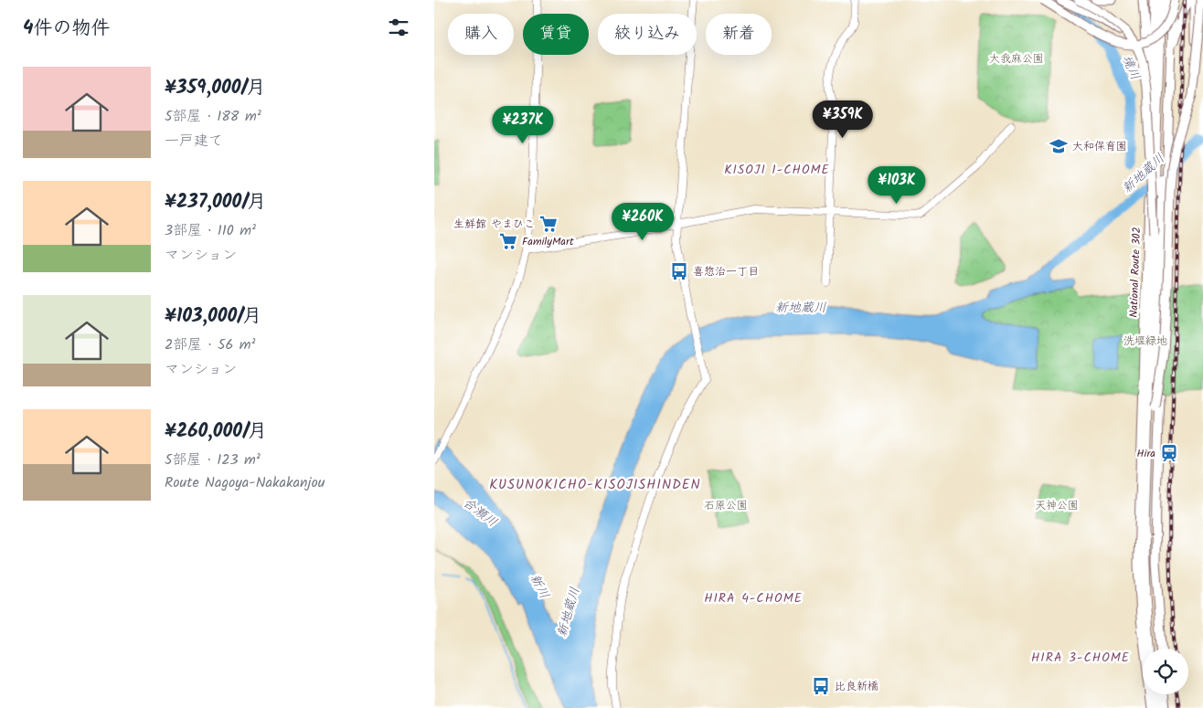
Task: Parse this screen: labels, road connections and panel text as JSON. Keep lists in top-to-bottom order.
{
  "streets": {
    "highway": ["National Route 302"]
  },
  "districts": [
    "KISOJI 1-CHOME",
    "KUSUNOKICHO-KISOJISHINDEN",
    "HIRA 4-CHOME",
    "HIRA 3-CHOME"
  ],
  "water": [
    "境川",
    "新地蔵川",
    "合瀬川",
    "新川"
  ],
  "parks": [
    "大我麻公園",
    "洗堰緑地",
    "石原公園",
    "天神公園"
  ],
  "places": {
    "school or university": ["大和保育園"],
    "supermarket": ["生鮮館 やまひこ", "FamilyMart"],
    "bus stop": ["喜惣治一丁目", "比良新橋"],
    "station": ["Hira"]
  },
  "page": {
    "heading": "4件の物件",
    "chip": [
      "購入",
      "賃貸",
      "絞り込み",
      "新着"
    ],
    "list": [
      {
        "name": "¥359,000/月",
        "note": "5部屋 · 188 m² · 一戸建て"
      },
      {
        "name": "¥237,000/月",
        "note": "3部屋 · 110 m² · マンション"
      },
      {
        "name": "¥103,000/月",
        "note": "2部屋 · 56 m² · マンション"
      },
      {
        "name": "¥260,000/月",
        "note": "5部屋 · 123 m² · Route Nagoya-Nakakanjou"
      }
    ],
    "price": [
      "¥359K",
      "¥237K",
      "¥103K",
      "¥260K"
    ]
  }
}
